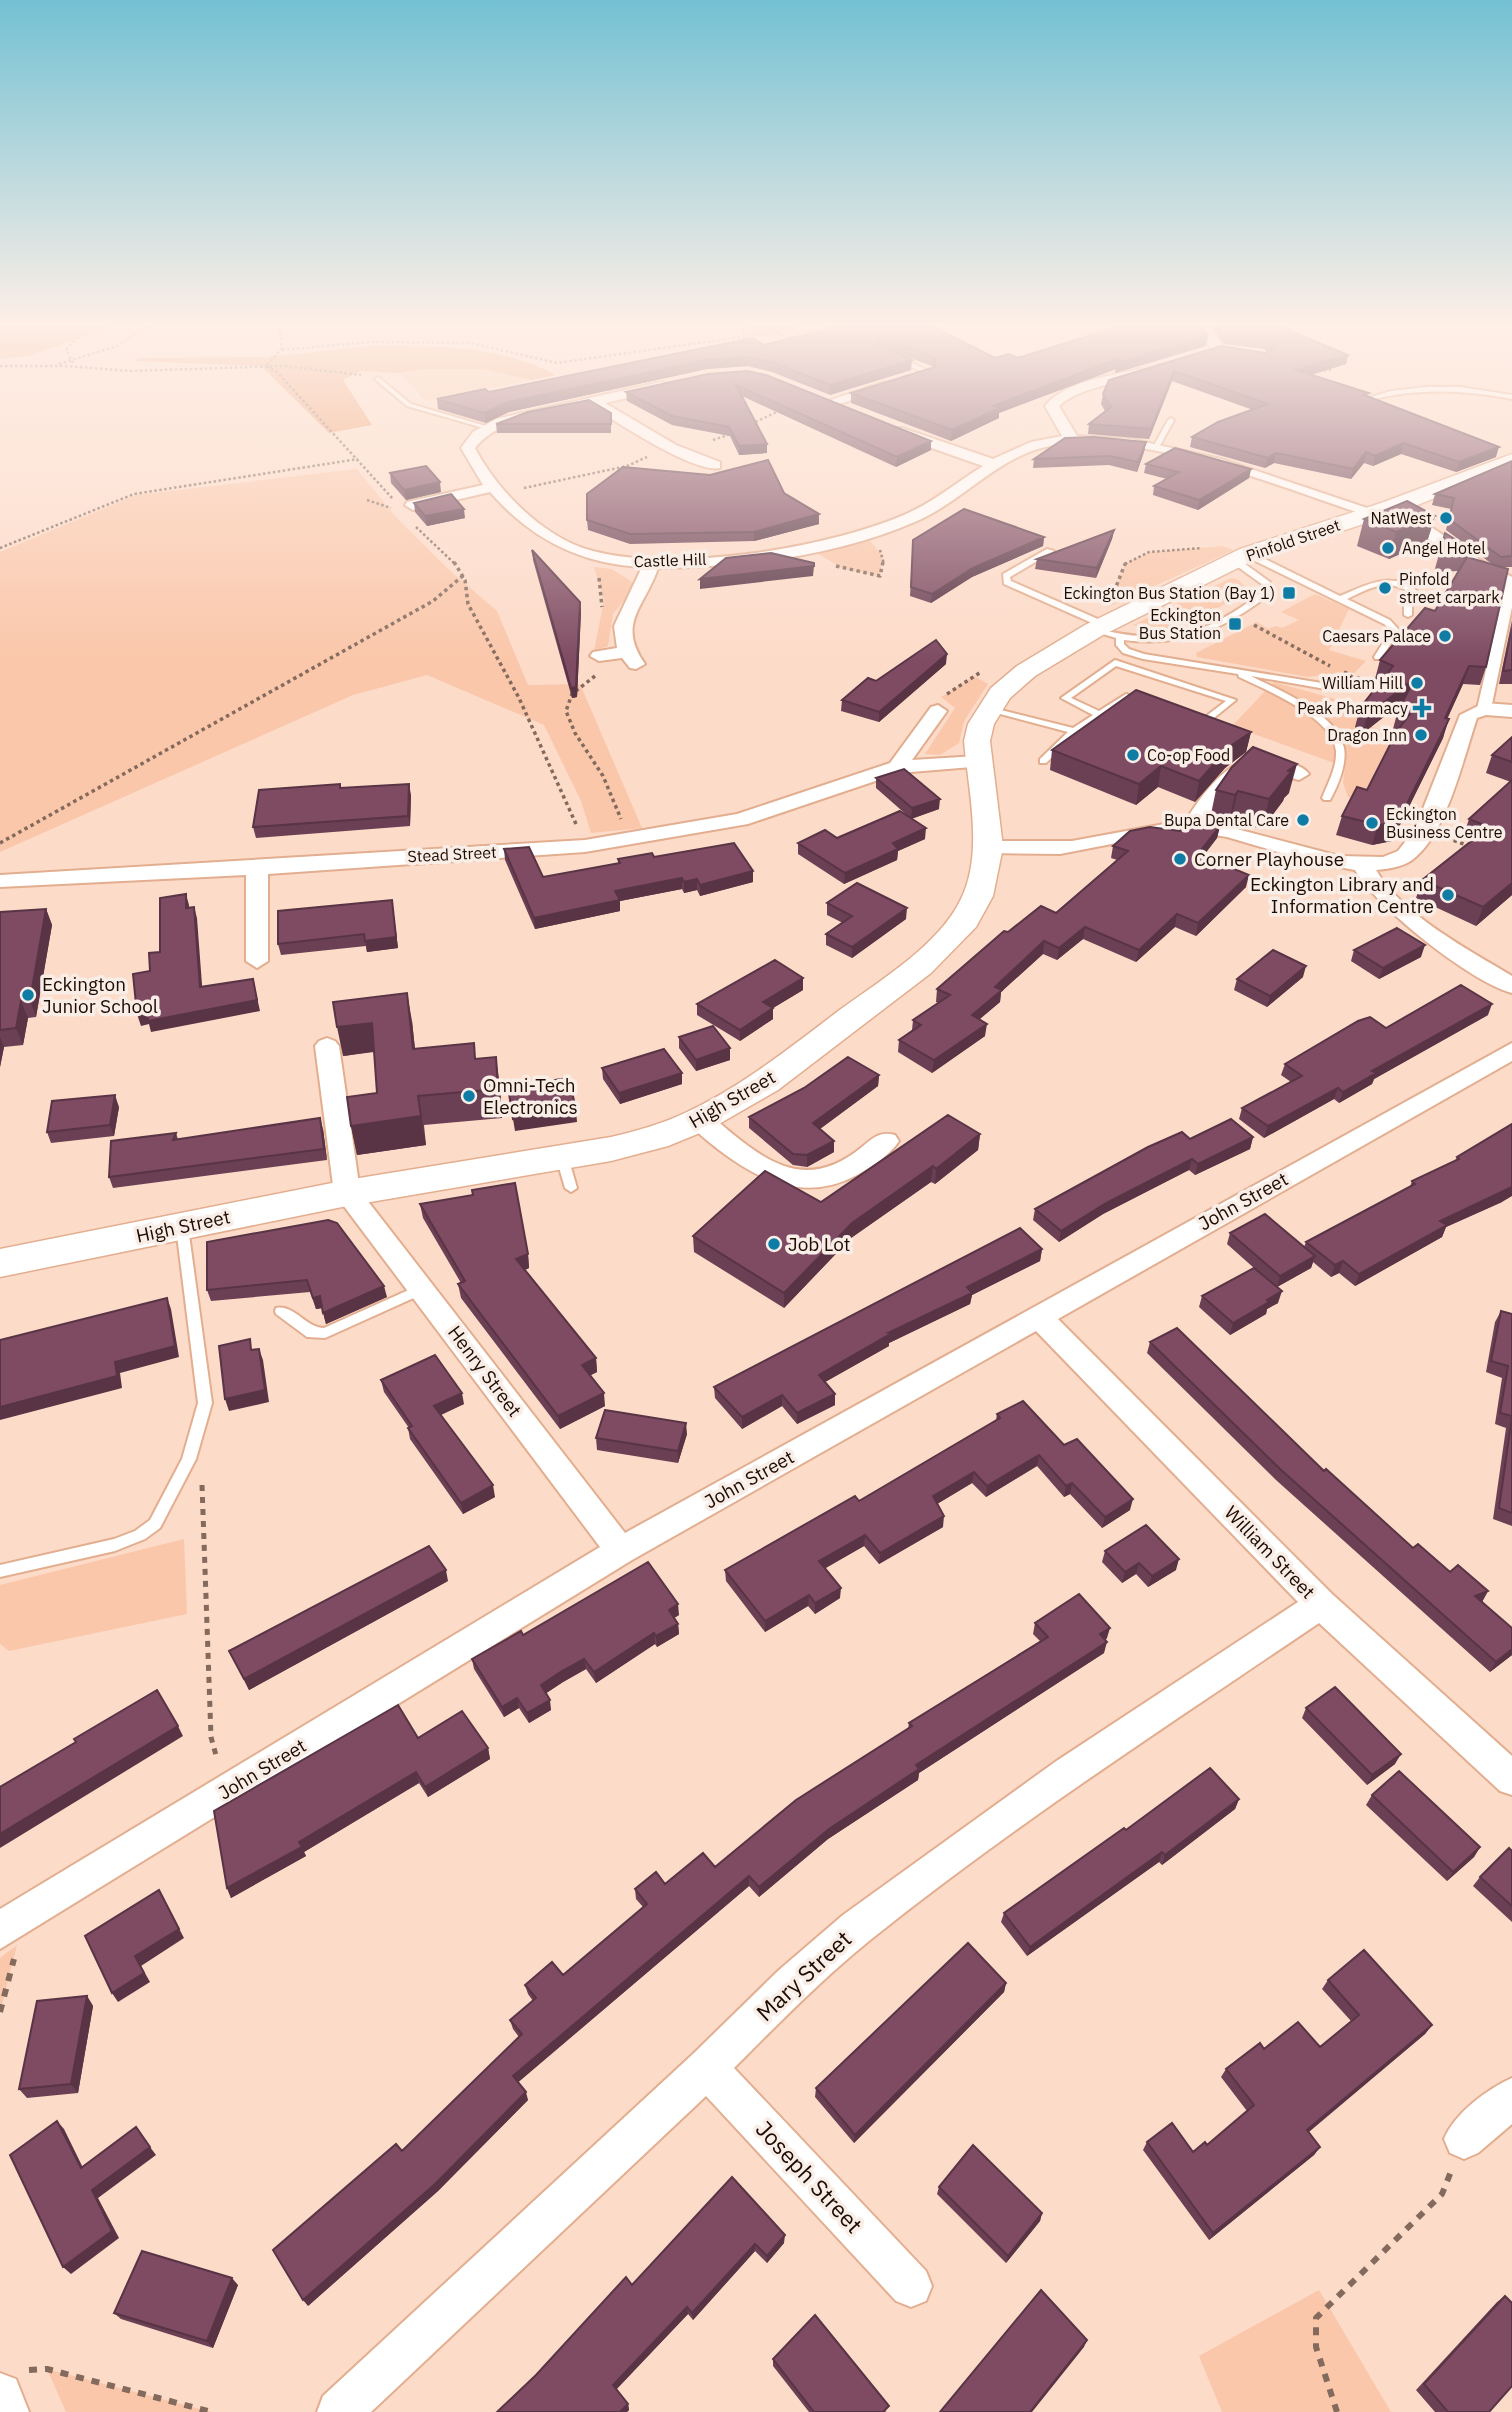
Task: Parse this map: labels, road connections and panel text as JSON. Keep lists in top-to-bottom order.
{
  "streets": {
    "main road": ["Pinfold Street", "High Street"],
    "street": [
      "Castle Hill",
      "Stead Street",
      "John Street",
      "Henry Street",
      "William Street",
      "Mary Street",
      "Joseph Street"
    ]
  },
  "crossings": [
    ["Pinfold Street", "Castle Hill"],
    ["Pinfold Street", "Stead Street"],
    ["Pinfold Street", "High Street"],
    ["High Street", "Henry Street"],
    ["John Street", "Henry Street"],
    ["John Street", "William Street"],
    ["William Street", "Mary Street"],
    ["Mary Street", "Joseph Street"]
  ],
  "places": {
    "other": [
      "NatWest",
      "Angel Hotel",
      "Pinfold street carpark",
      "Caesars Palace",
      "William Hill",
      "Dragon Inn",
      "Co-op Food",
      "Bupa Dental Care",
      "Eckington Business Centre",
      "Corner Playhouse",
      "Eckington Library and Information Centre",
      "Eckington Junior School",
      "Omni-Tech Electronics",
      "Job Lot"
    ],
    "transit": ["Eckington Bus Station (Bay 1)", "Eckington Bus Station"],
    "health": ["Peak Pharmacy"]
  }
}
